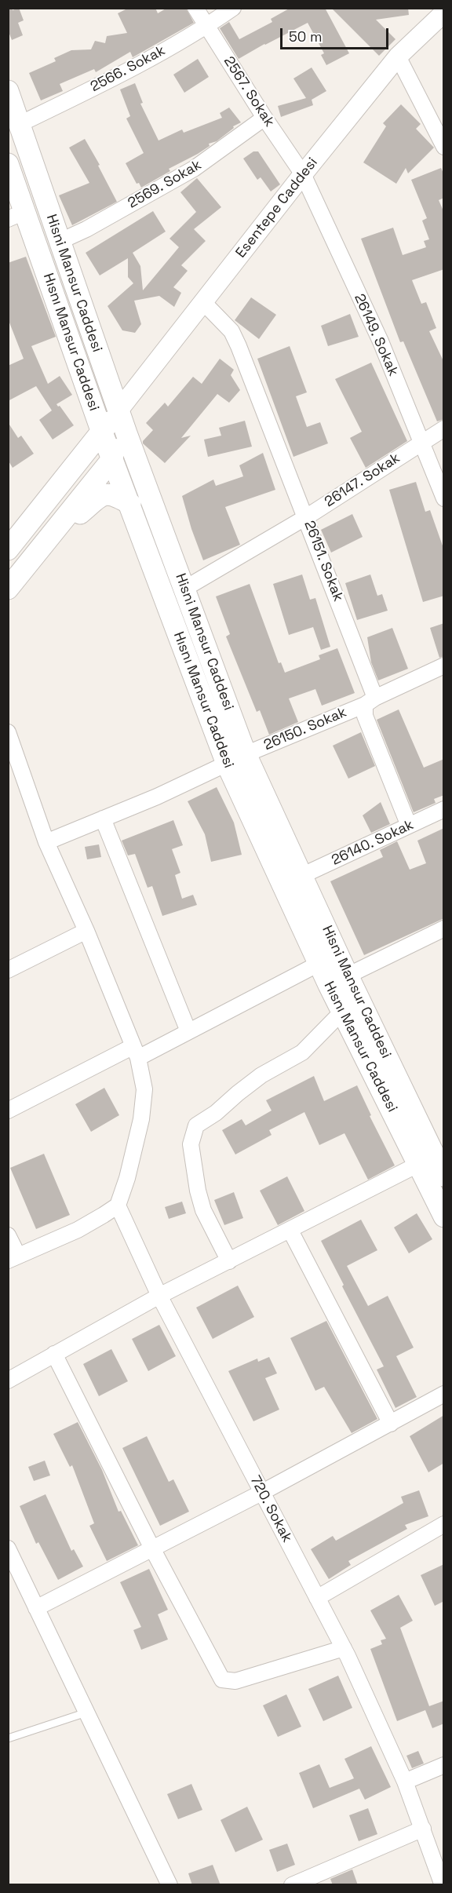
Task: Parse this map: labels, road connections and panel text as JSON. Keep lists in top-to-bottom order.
{
  "streets": {
    "main road": ["Esentepe Caddesi", "Hisni Mansur Caddesi", "Hısnı Mansur Caddesi"],
    "street": [
      "2566. Sokak",
      "2567. Sokak",
      "2569. Sokak",
      "26149. Sokak",
      "26147. Sokak",
      "26151. Sokak",
      "26150. Sokak",
      "26140. Sokak",
      "720. Sokak"
    ]
  },
  "crossings": [
    ["2566. Sokak", "2567. Sokak"],
    ["2566. Sokak", "Hisni Mansur Caddesi"],
    ["2567. Sokak", "2569. Sokak"],
    ["2567. Sokak", "Esentepe Caddesi"],
    ["2567. Sokak", "26149. Sokak"],
    ["2569. Sokak", "Hisni Mansur Caddesi"],
    ["Esentepe Caddesi", "Hisni Mansur Caddesi"],
    ["Esentepe Caddesi", "26149. Sokak"],
    ["Esentepe Caddesi", "Hısnı Mansur Caddesi"],
    ["Esentepe Caddesi", "26151. Sokak"],
    ["Hisni Mansur Caddesi", "Hısnı Mansur Caddesi"],
    ["Hisni Mansur Caddesi", "26147. Sokak"],
    ["Hisni Mansur Caddesi", "26150. Sokak"],
    ["Hisni Mansur Caddesi", "26140. Sokak"],
    ["26149. Sokak", "26147. Sokak"],
    ["26147. Sokak", "26151. Sokak"],
    ["26151. Sokak", "26150. Sokak"],
    ["26151. Sokak", "26140. Sokak"]
  ],
  "scale_bar": "50 m"
}
